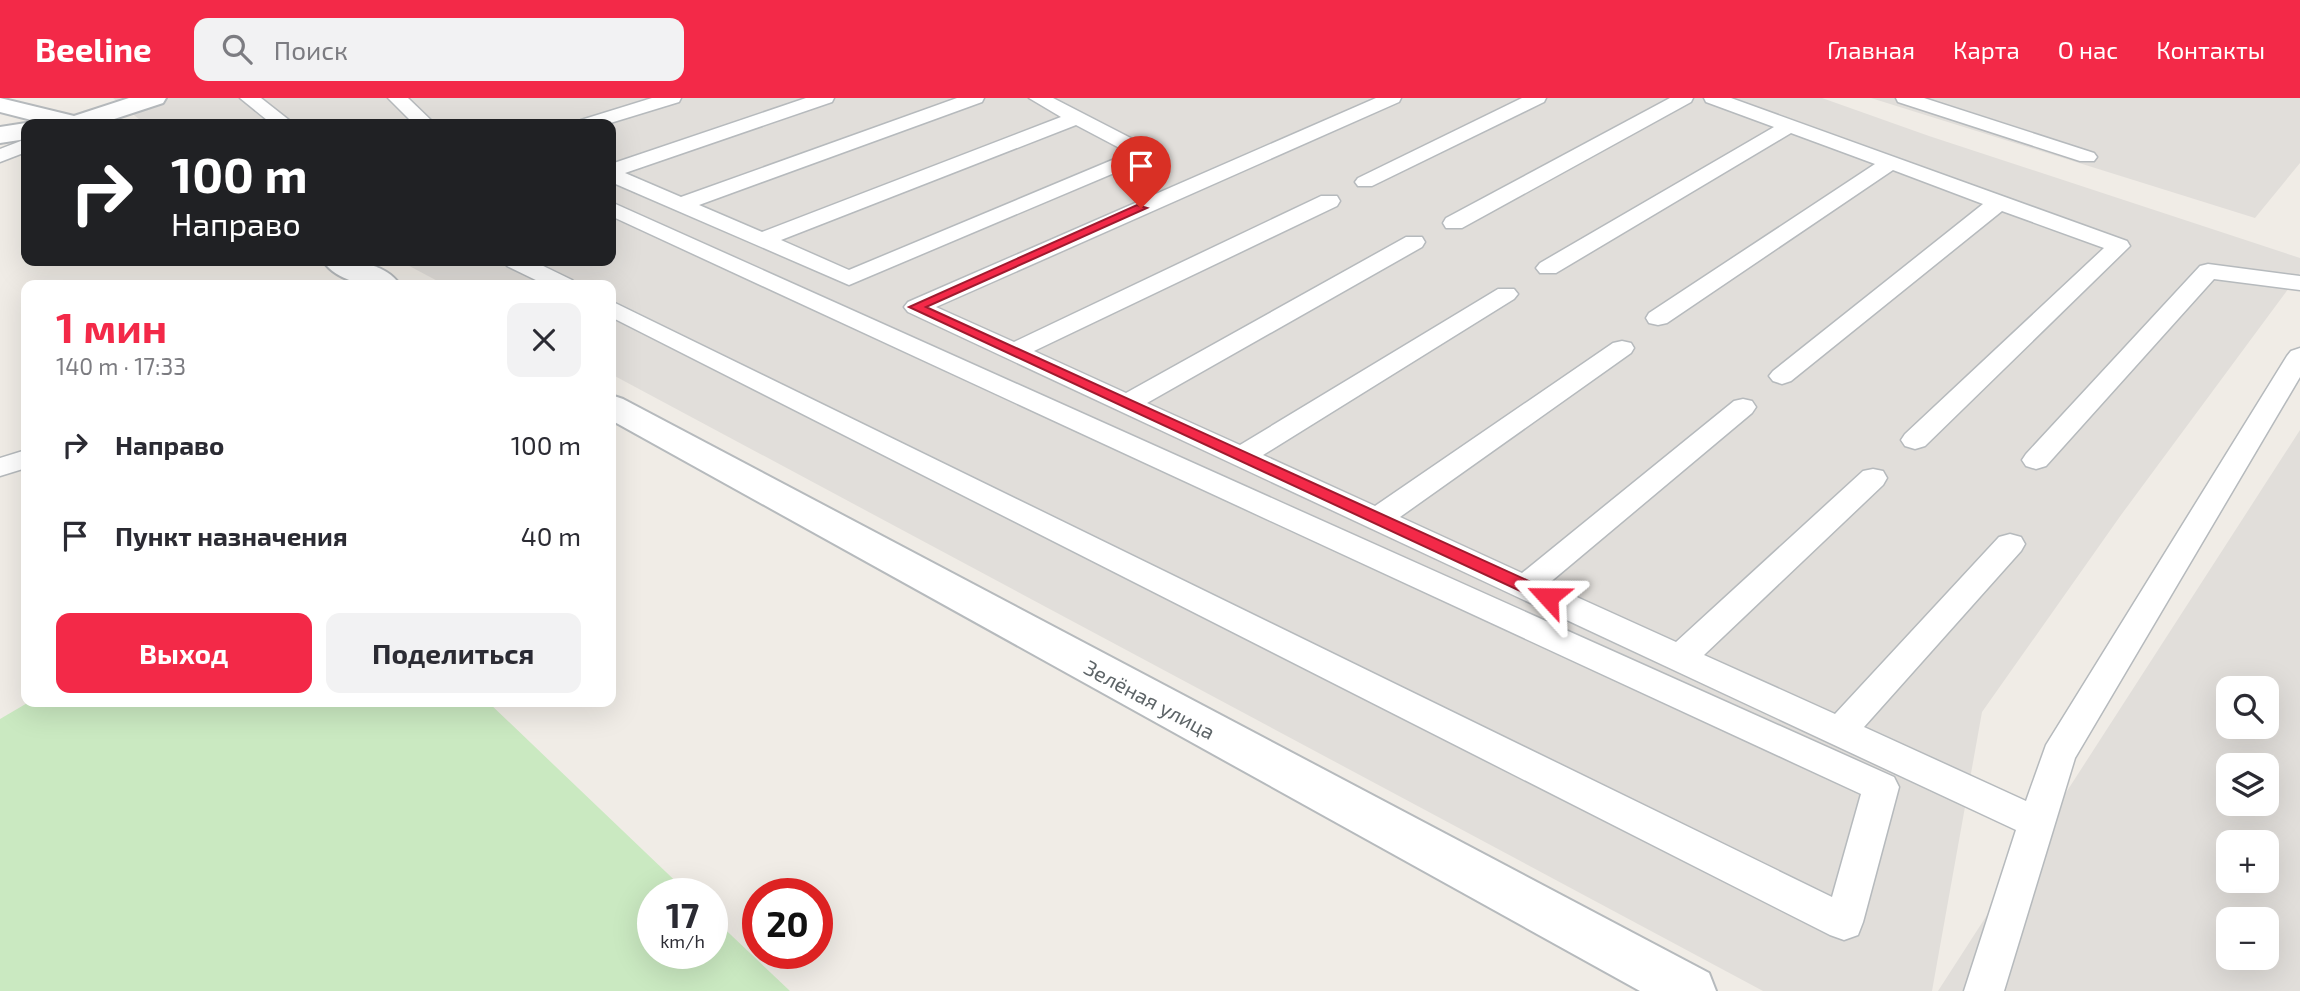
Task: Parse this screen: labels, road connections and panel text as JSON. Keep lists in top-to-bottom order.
{
  "streets": {
    "street": ["Зелёная улица"]
  },
  "page": {
    "header": "Beeline",
    "search": "Поиск",
    "nav": [
      "Главная",
      "Карта",
      "О нас",
      "Контакты"
    ],
    "turn": ["100 m", "Направо"],
    "heading": ["1 мин", "140 m · 17:33"],
    "list": [
      {
        "name": "Направо",
        "value": "100 m"
      },
      {
        "name": "Пункт назначения",
        "value": "40 m"
      }
    ],
    "buttons": ["Выход", "Поделиться"],
    "map_buttons": ["+", "−"],
    "speed": "17 km/h",
    "limit": "20"
  }
}
